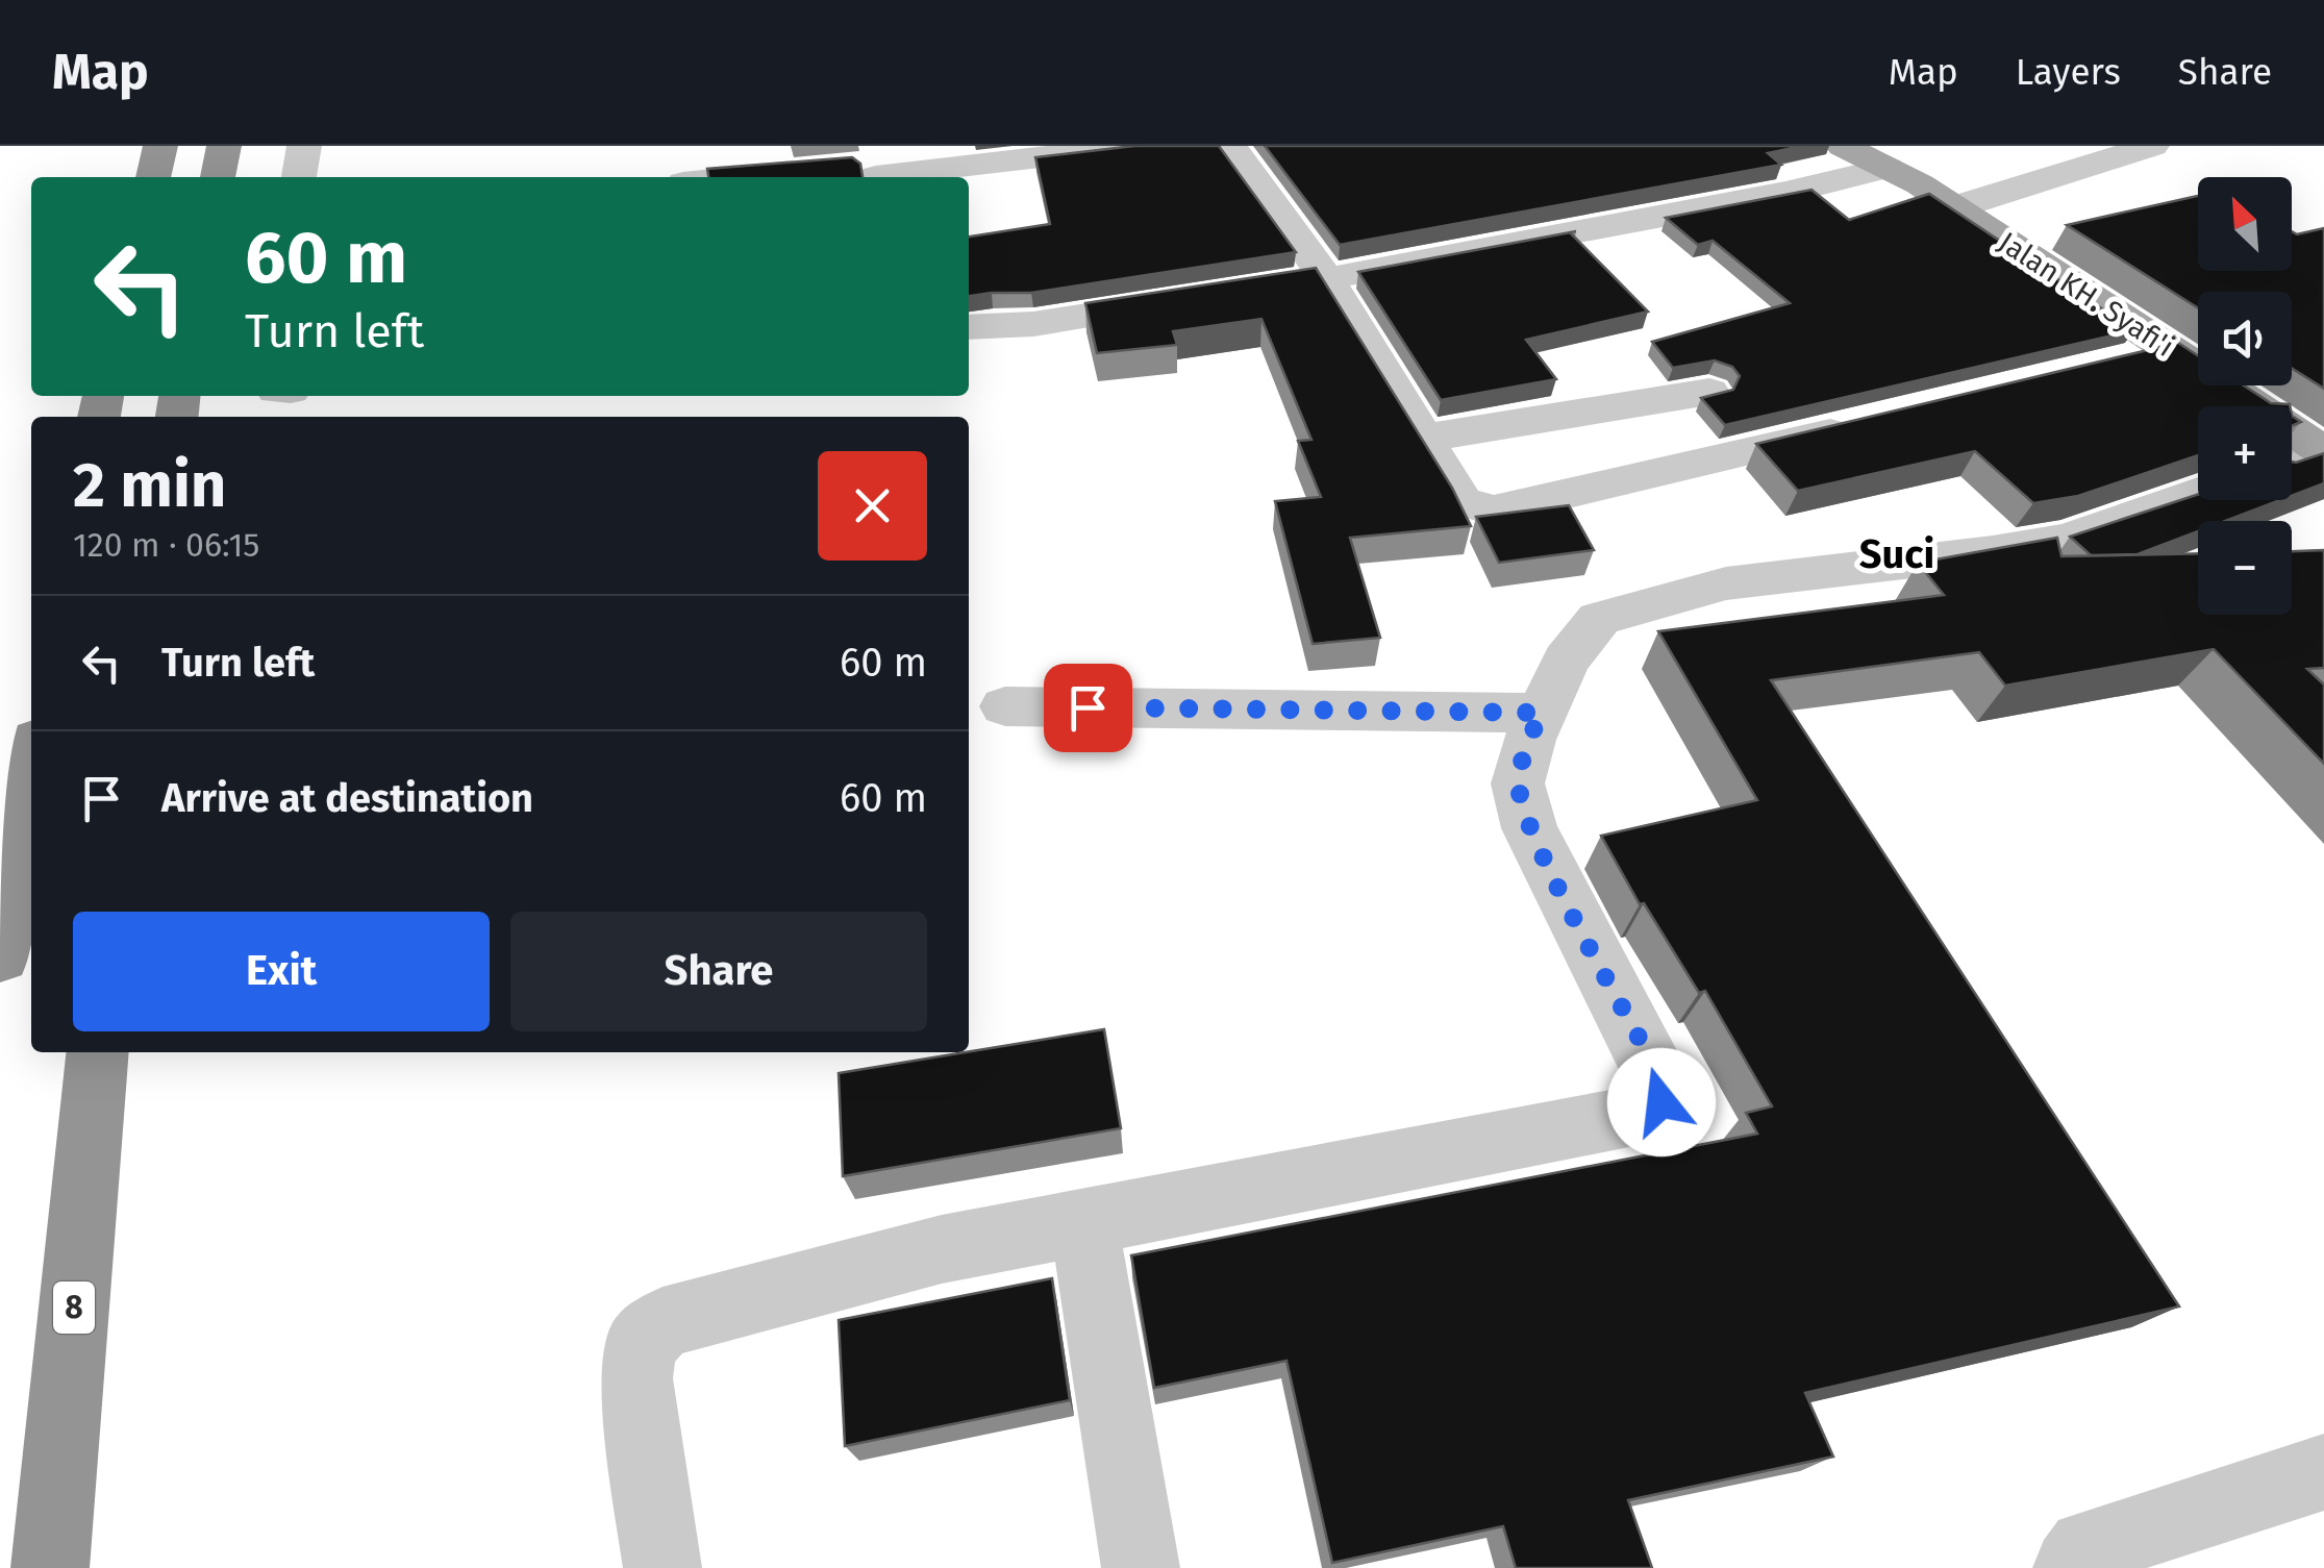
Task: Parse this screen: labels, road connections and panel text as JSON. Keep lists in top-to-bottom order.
{
  "streets": {
    "highway": ["8"],
    "main road": ["Jalan KH. Syafi'i"]
  },
  "districts": ["Suci"],
  "north": "top left",
  "page": {
    "header": "Map",
    "nav": ["Map", "Layers", "Share"],
    "map_buttons": ["+", "−"],
    "turn": ["60 m", "Turn left"],
    "heading": ["2 min", "120 m · 06:15"],
    "list": [
      {
        "name": "Turn left",
        "value": "60 m"
      },
      {
        "name": "Arrive at destination",
        "value": "60 m"
      }
    ],
    "buttons": ["Exit", "Share"]
  }
}
